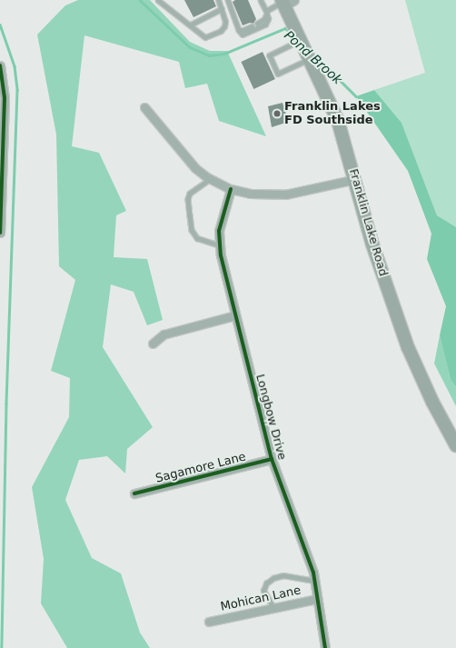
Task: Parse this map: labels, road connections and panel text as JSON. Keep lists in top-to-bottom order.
{
  "streets": {
    "main road": ["Franklin Lake Road"],
    "street": ["Longbow Drive", "Sagamore Lane", "Mohican Lane"]
  },
  "crossings": [
    ["Longbow Drive", "Sagamore Lane"],
    ["Longbow Drive", "Mohican Lane"]
  ],
  "water": ["Pond Brook"],
  "places": ["Franklin Lakes FD Southside"]
}
